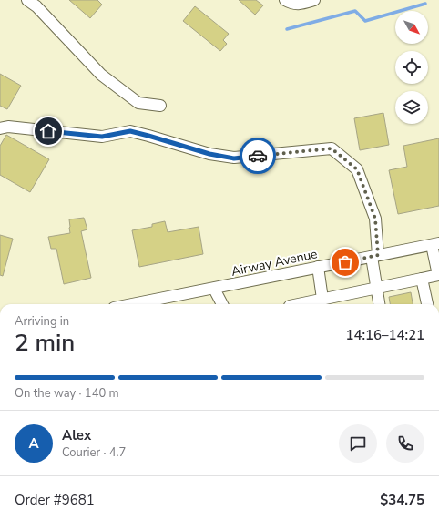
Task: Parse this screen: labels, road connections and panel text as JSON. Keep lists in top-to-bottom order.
{
  "streets": {
    "street": ["Airway Avenue"]
  },
  "north": "bottom right",
  "page": {
    "heading": ["2 min", "Arriving in", "14:16–14:21"],
    "panel": [
      "Alex",
      "Courier · 4.7",
      "Order #9681",
      "$34.75"
    ],
    "bar": "On the way · 140 m",
    "round": "A"
  }
}
